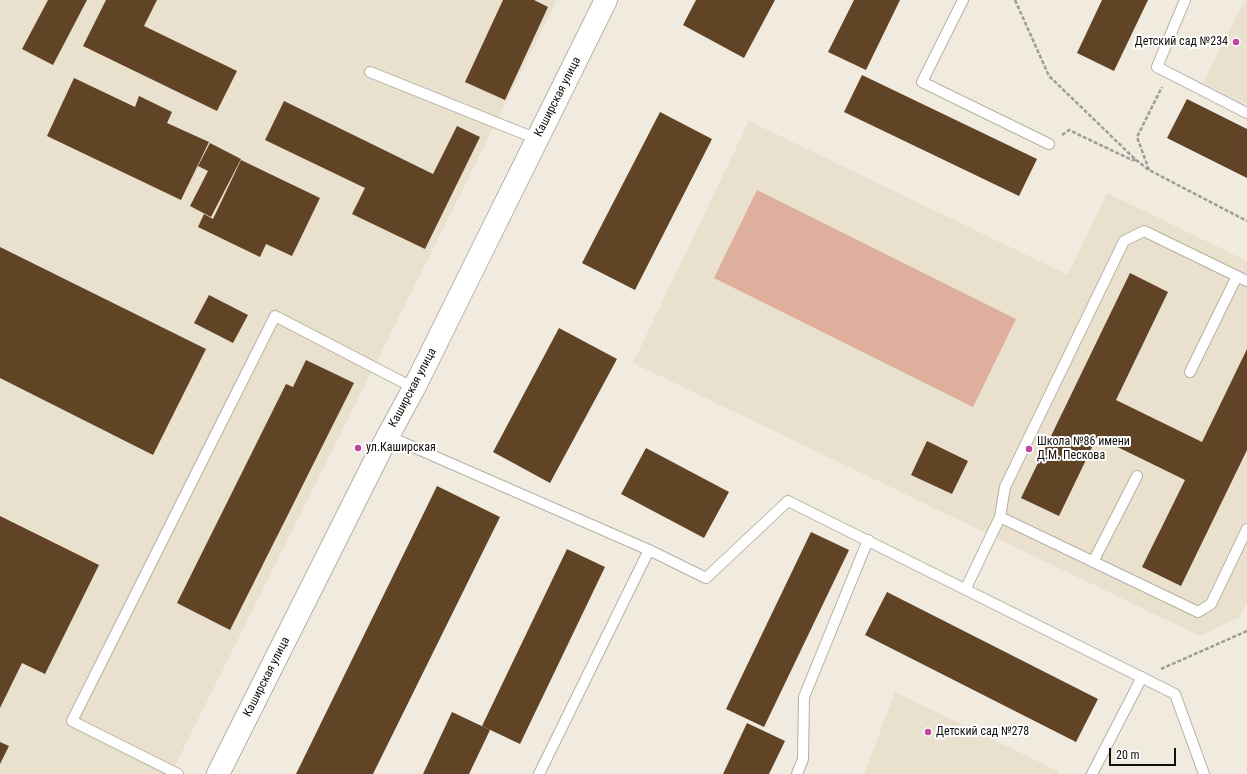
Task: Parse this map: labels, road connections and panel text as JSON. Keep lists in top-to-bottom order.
{
  "streets": {
    "main road": ["Каширская улица"]
  },
  "places": [
    "Детский сад №234",
    "ул.Каширская",
    "Школа №86 имени Д.М. Пескова",
    "Детский сад №278"
  ],
  "scale_bar": "20 m"
}
